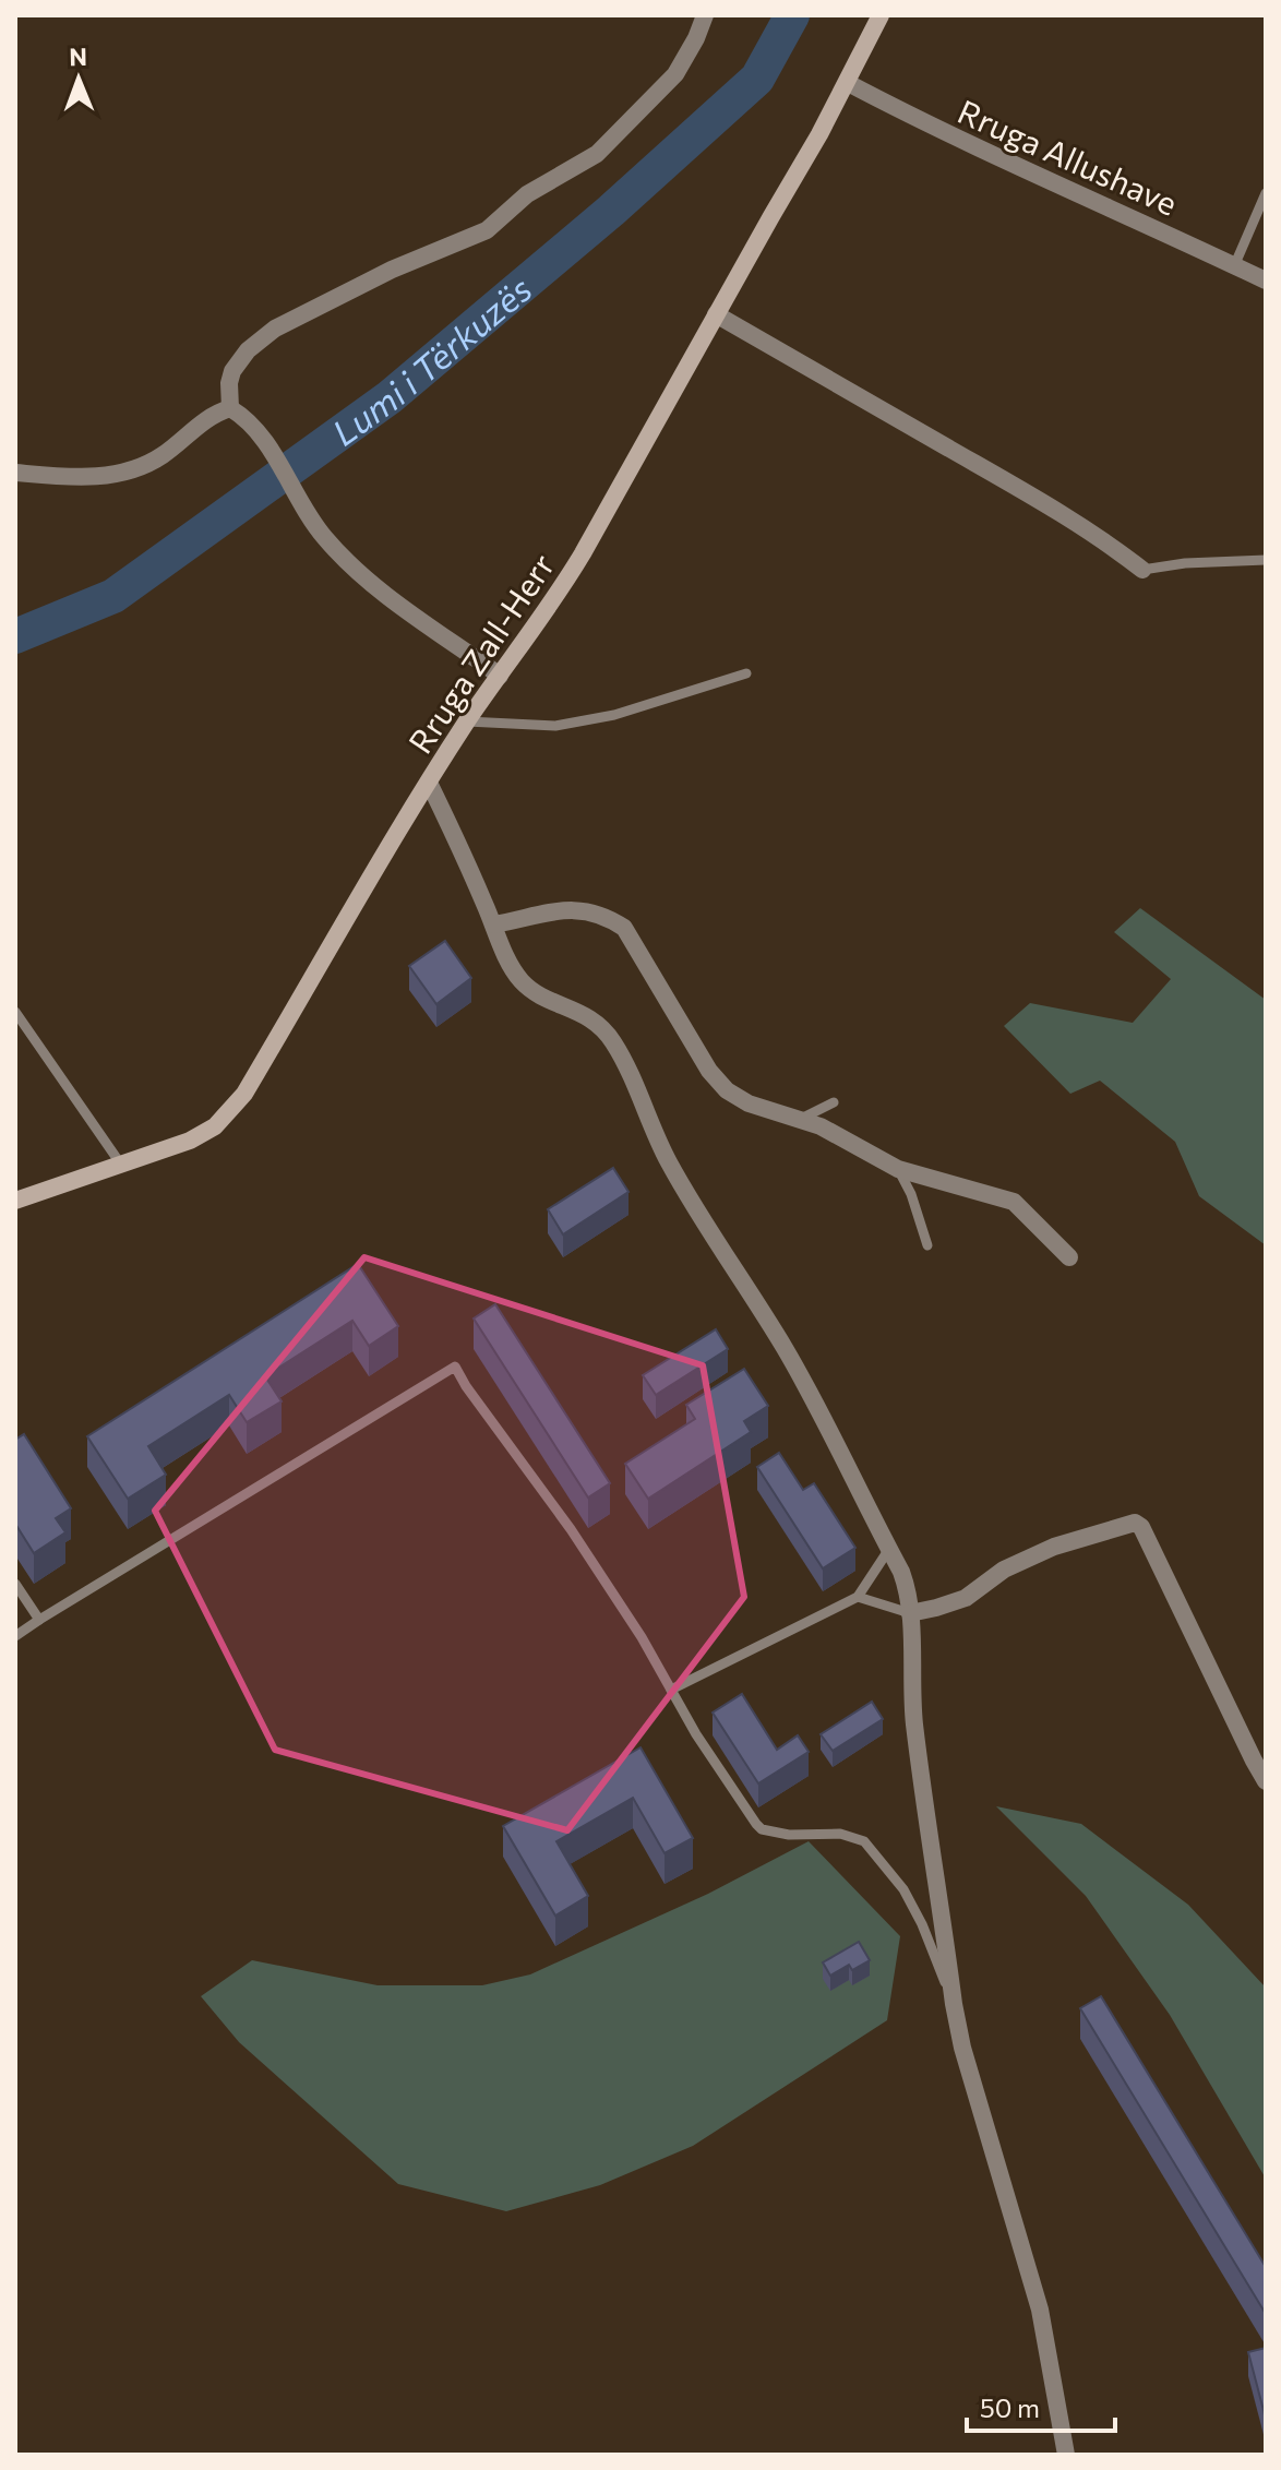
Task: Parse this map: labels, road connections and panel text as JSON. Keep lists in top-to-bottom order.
{
  "streets": {
    "main road": ["Rruga Zall-Herr"],
    "street": ["Rruga Allushave"]
  },
  "crossings": [
    ["Rruga Allushave", "Rruga Zall-Herr"]
  ],
  "water": ["Lumi i Tërkuzës"],
  "scale_bar": "50 m",
  "north": "top"
}
